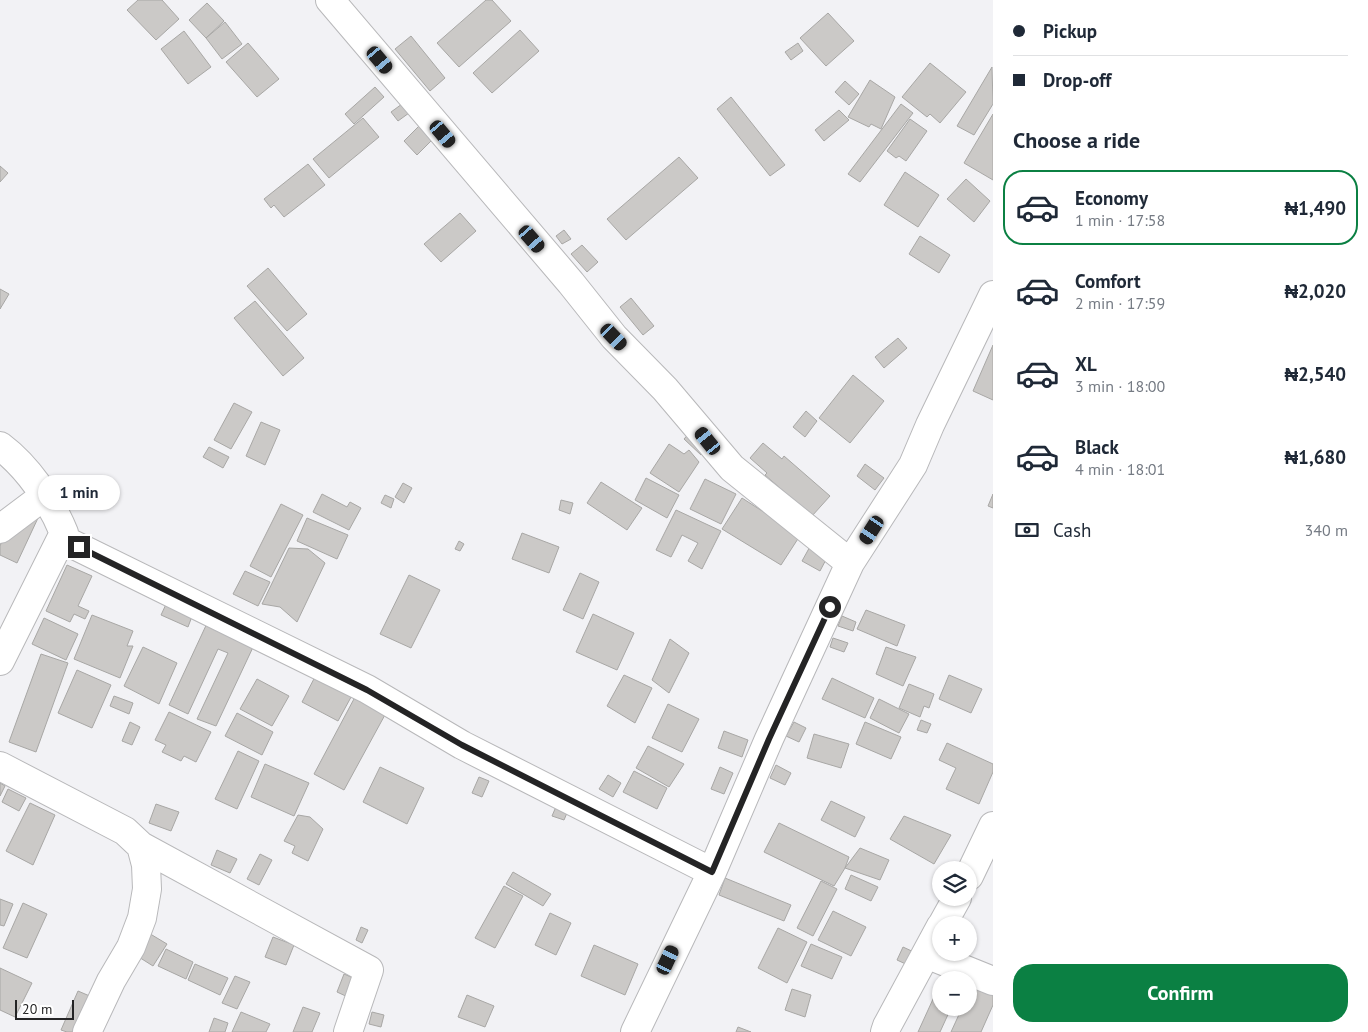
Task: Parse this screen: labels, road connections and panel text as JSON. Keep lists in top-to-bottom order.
{
  "scale_bar": "20 m",
  "page": {
    "banner": ["Pickup", "Drop-off"],
    "heading": "Choose a ride",
    "list": [
      {
        "name": "Economy",
        "note": "1 min · 17:58",
        "value": "₦1,490"
      },
      {
        "name": "Comfort",
        "note": "2 min · 17:59",
        "value": "₦2,020"
      },
      {
        "name": "XL",
        "note": "3 min · 18:00",
        "value": "₦2,540"
      },
      {
        "name": "Black",
        "note": "4 min · 18:01",
        "value": "₦1,680"
      }
    ],
    "bubble": "1 min",
    "pay": ["Cash", "340 m"],
    "map_buttons": ["+", "−"],
    "buttons": "Confirm",
    "scale": "20 m"
  }
}
